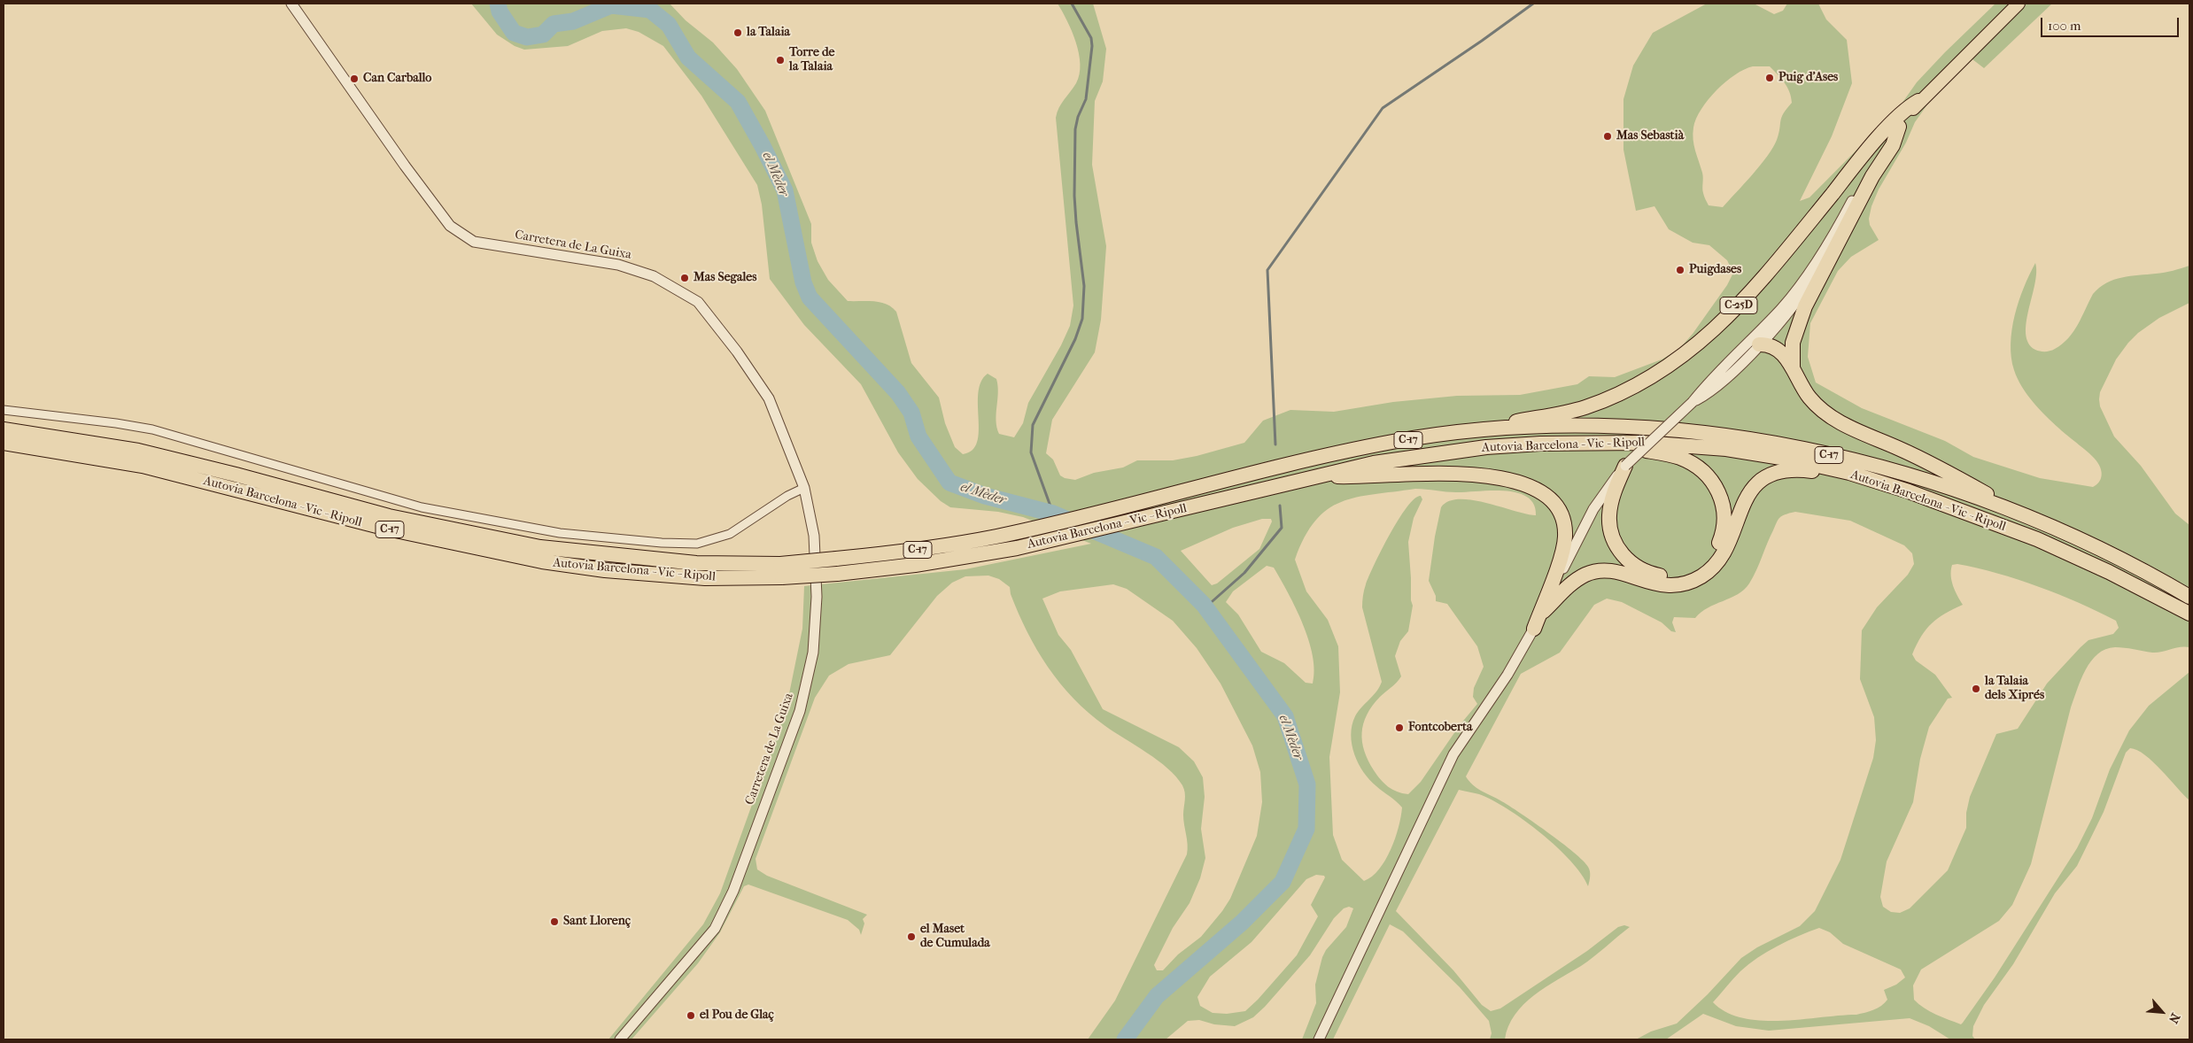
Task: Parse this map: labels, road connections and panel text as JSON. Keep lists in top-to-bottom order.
{
  "streets": {
    "highway": ["C-25D", "C-17", "Autovia Barcelona - Vic - Ripoll"],
    "street": ["Carretera de La Guixa"]
  },
  "crossings": [
    ["C-25D", "Autovia Barcelona - Vic - Ripoll"]
  ],
  "water": ["el Mèder"],
  "places": [
    "la Talaia",
    "Torre de la Talaia",
    "Puig d'Ases",
    "Can Carballo",
    "Mas Sebastià",
    "Puigdases",
    "Mas Segales",
    "la Talaia dels Xiprés",
    "Fontcoberta",
    "Sant Llorenç",
    "el Maset de Cumulada",
    "el Pou de Glaç"
  ],
  "scale_bar": "100 m",
  "north": "bottom right"
}
